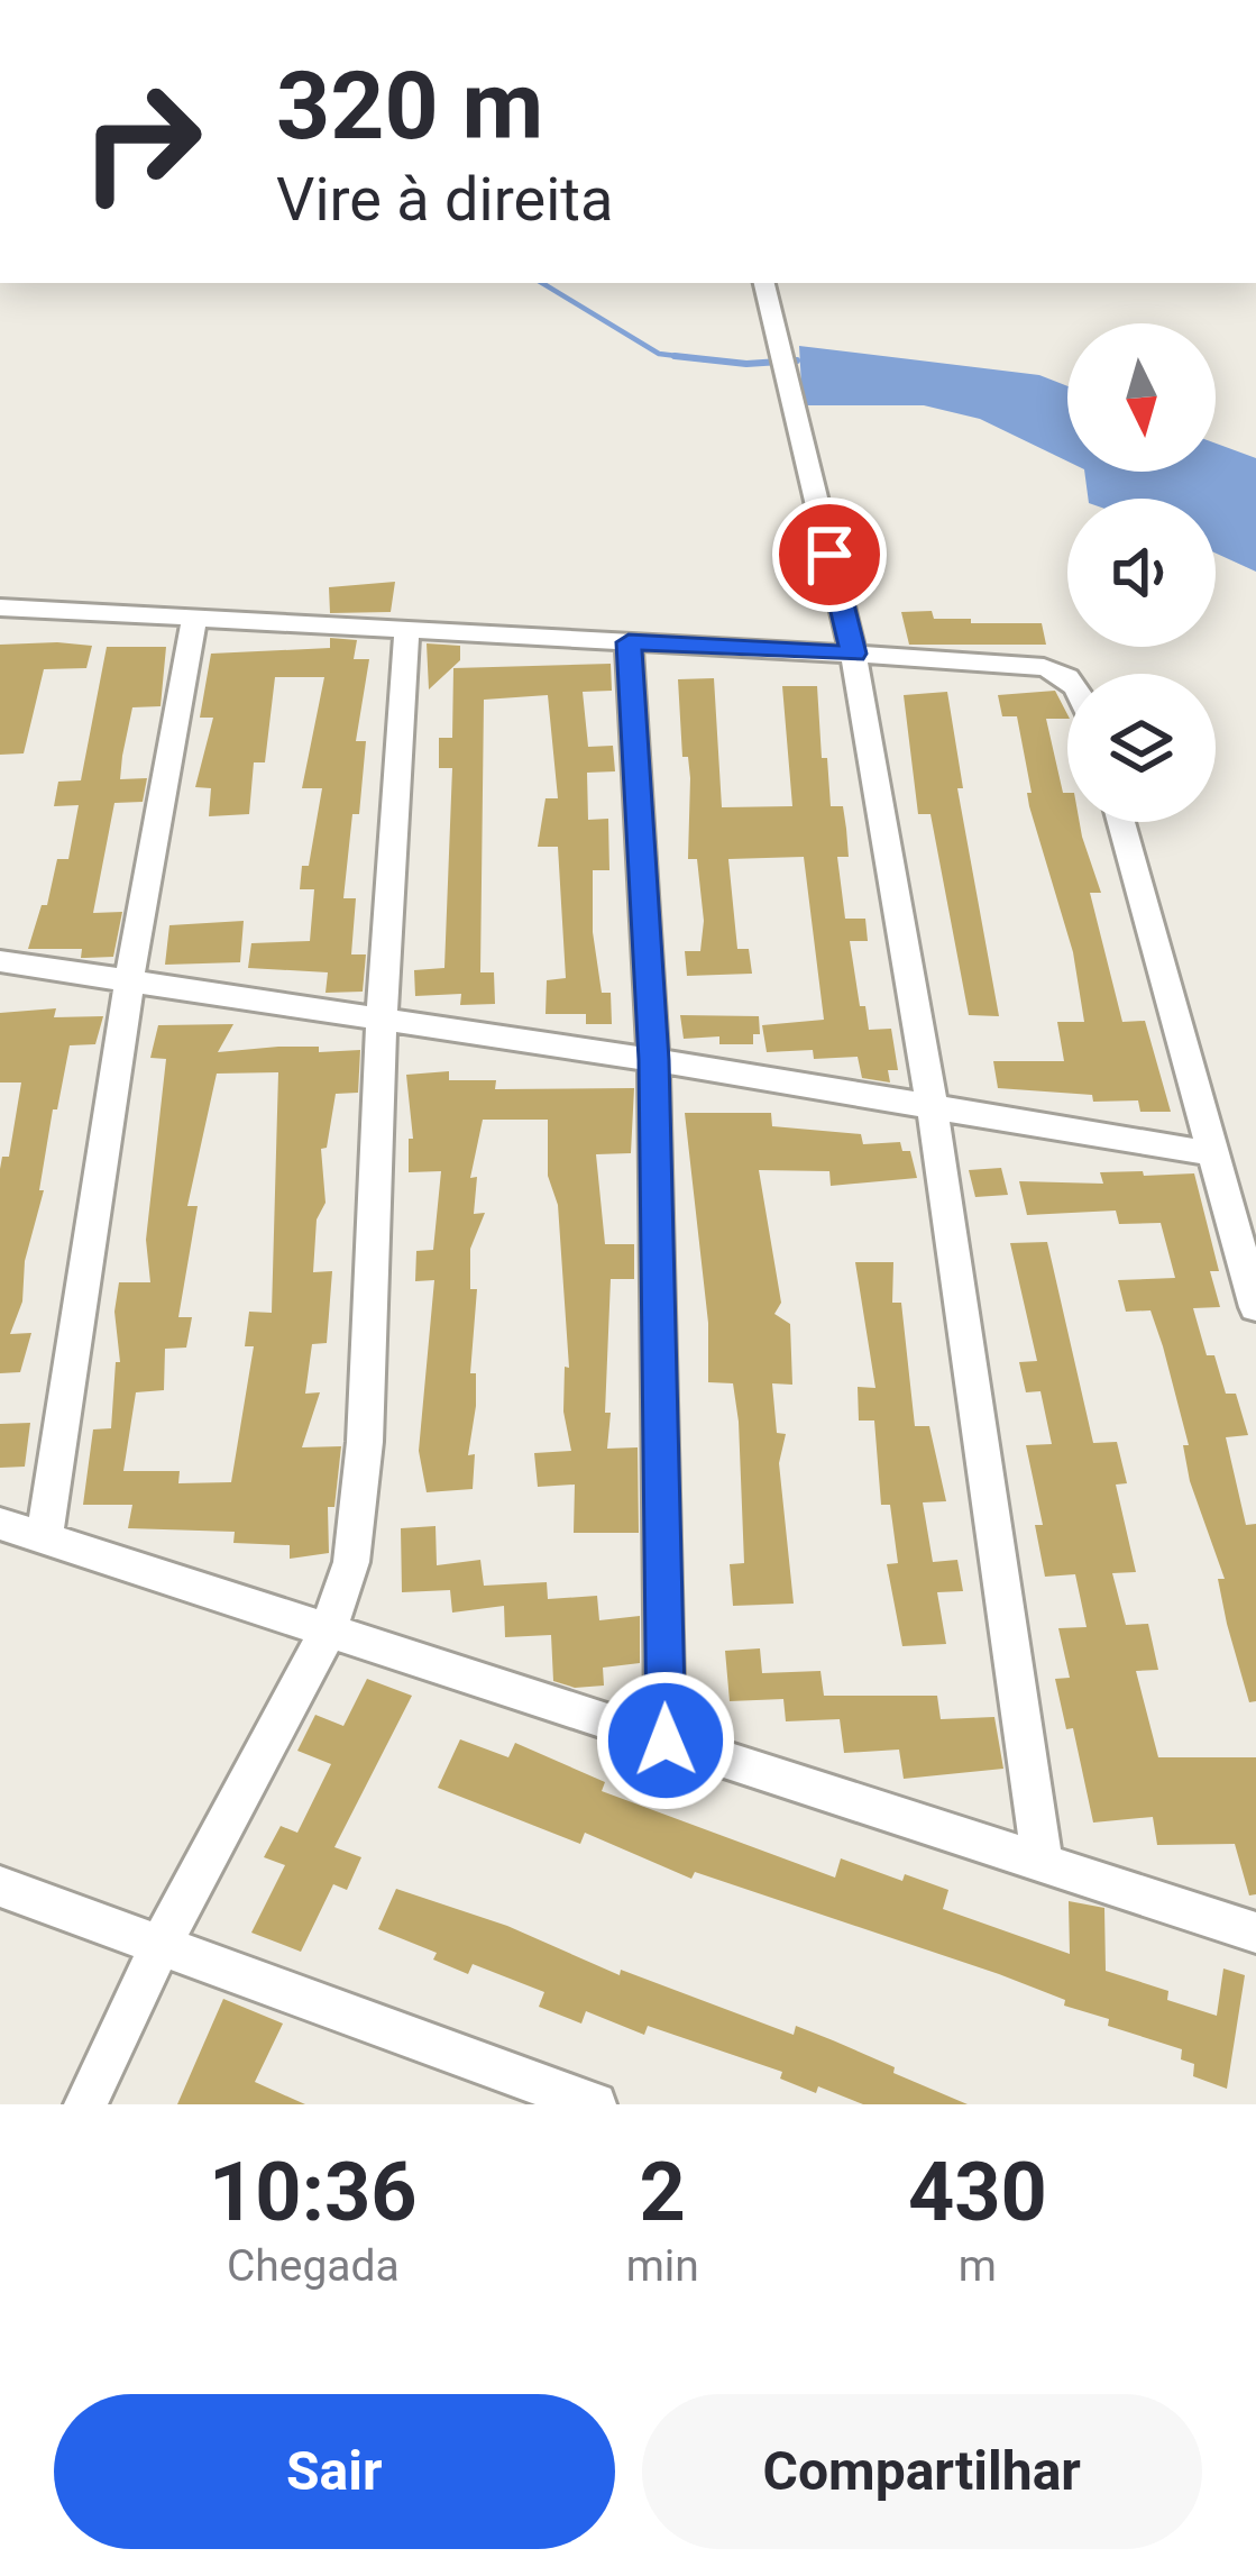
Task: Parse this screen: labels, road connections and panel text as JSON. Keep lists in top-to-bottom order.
{
  "north": "bottom",
  "page": {
    "turn": ["320 m", "Vire à direita"],
    "eta": [
      "10:36",
      "Chegada",
      "2",
      "min",
      "430",
      "m"
    ],
    "buttons": ["Sair", "Compartilhar"]
  }
}
